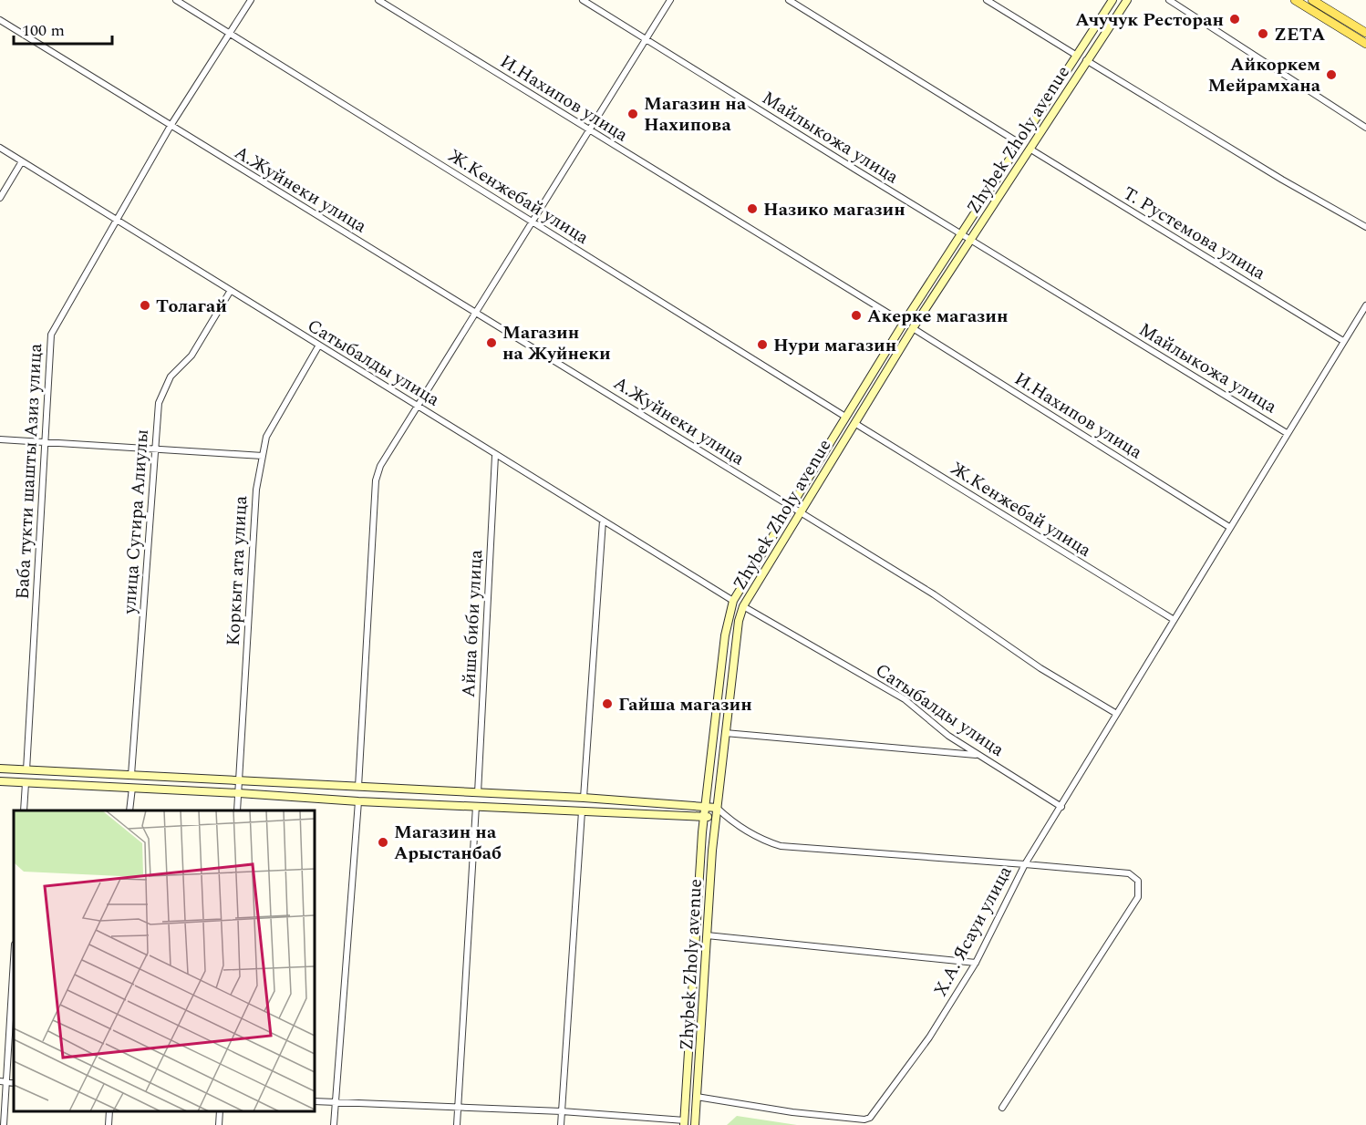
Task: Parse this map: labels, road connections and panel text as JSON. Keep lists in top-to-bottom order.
{
  "streets": {
    "street": [
      "И.Нахипов улица",
      "Майлыкожа улица",
      "Zhybek Zholy avenue",
      "А.Жуйнеки улица",
      "Ж.Кенжебай улица",
      "Т. Рустемова улица",
      "Сатыбалды улица",
      "Баба тукти шашты Азиз улица",
      "улица Сугира Алиулы",
      "Коркыт ата улица",
      "Айша биби улица",
      "Х.А. Ясауи улица"
    ]
  },
  "crossings": [
    ["И.Нахипов улица", "Zhybek Zholy avenue"],
    ["Майлыкожа улица", "Zhybek Zholy avenue"],
    ["Zhybek Zholy avenue", "А.Жуйнеки улица"],
    ["Zhybek Zholy avenue", "Ж.Кенжебай улица"],
    ["Zhybek Zholy avenue", "Т. Рустемова улица"],
    ["Zhybek Zholy avenue", "Сатыбалды улица"],
    ["Zhybek Zholy avenue", "Х.А. Ясауи улица"],
    ["А.Жуйнеки улица", "Баба тукти шашты Азиз улица"],
    ["Ж.Кенжебай улица", "Баба тукти шашты Азиз улица"],
    ["Сатыбалды улица", "Баба тукти шашты Азиз улица"],
    ["Сатыбалды улица", "улица Сугира Алиулы"],
    ["Сатыбалды улица", "Коркыт ата улица"],
    ["Сатыбалды улица", "Айша биби улица"]
  ],
  "places": [
    "Ачучук Ресторан",
    "ZETA",
    "Айкоркем Мейрамхана",
    "Магазин на Нахипова",
    "Назико магазин",
    "Толагай",
    "Акерке магазин",
    "Магазин на Жуйнеки",
    "Нури магазин",
    "Гайша магазин",
    "Магазин на Арыстанбаб"
  ],
  "scale_bar": "100 m"
}
